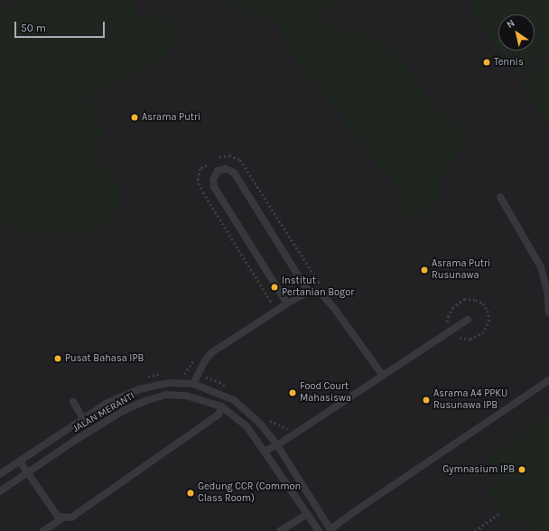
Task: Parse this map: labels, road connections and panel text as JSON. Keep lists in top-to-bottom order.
{
  "streets": {
    "lane": ["JALAN MERANTI"]
  },
  "places": [
    "Tennis",
    "Asrama Putri",
    "Asrama Putri Rusunawa",
    "Institut Pertanian Bogor",
    "Pusat Bahasa IPB",
    "Food Court Mahasiswa",
    "Asrama A4 PPKU Rusunawa IPB",
    "Gymnasium IPB",
    "Gedung CCR (Common Class Room)"
  ],
  "scale_bar": "50 m",
  "north": "top left"
}
